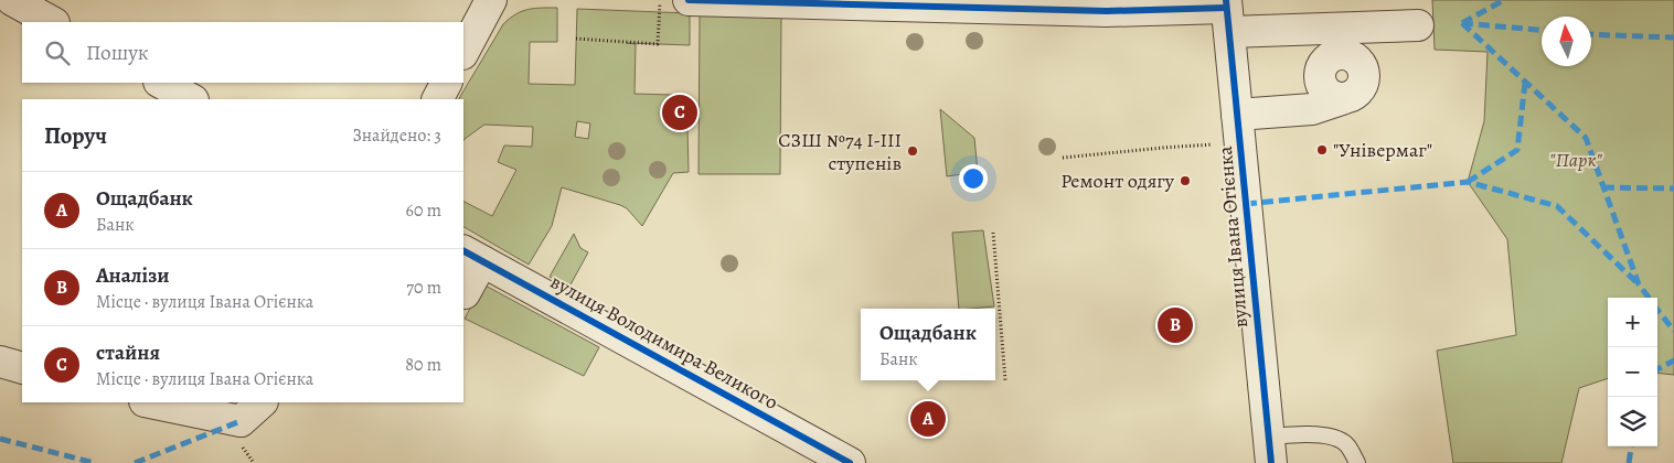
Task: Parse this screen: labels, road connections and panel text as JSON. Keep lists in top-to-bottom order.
{
  "streets": {
    "street": ["вулиця Івана Огієнка", "вулиця Володимира Великого"]
  },
  "parks": ["\"Парк\""],
  "places": ["\"Універмаг\"", "СЗШ №74 І-ІІІ ступенів", "Ремонт одягу"],
  "north": "top",
  "page": {
    "search": "Пошук",
    "pins": ["C", "B", "A"],
    "heading": ["Поруч", "Знайдено: 3"],
    "list": [
      {
        "mark": "A",
        "name": "Ощадбанк",
        "note": "Банк",
        "value": "60 m"
      },
      {
        "mark": "B",
        "name": "Аналізи",
        "note": "Місце · вулиця Івана Огієнка",
        "value": "70 m"
      },
      {
        "mark": "C",
        "name": "стайня",
        "note": "Місце · вулиця Івана Огієнка",
        "value": "80 m"
      }
    ],
    "map_buttons": ["+", "−"],
    "popup": ["Ощадбанк", "Банк"]
  }
}
